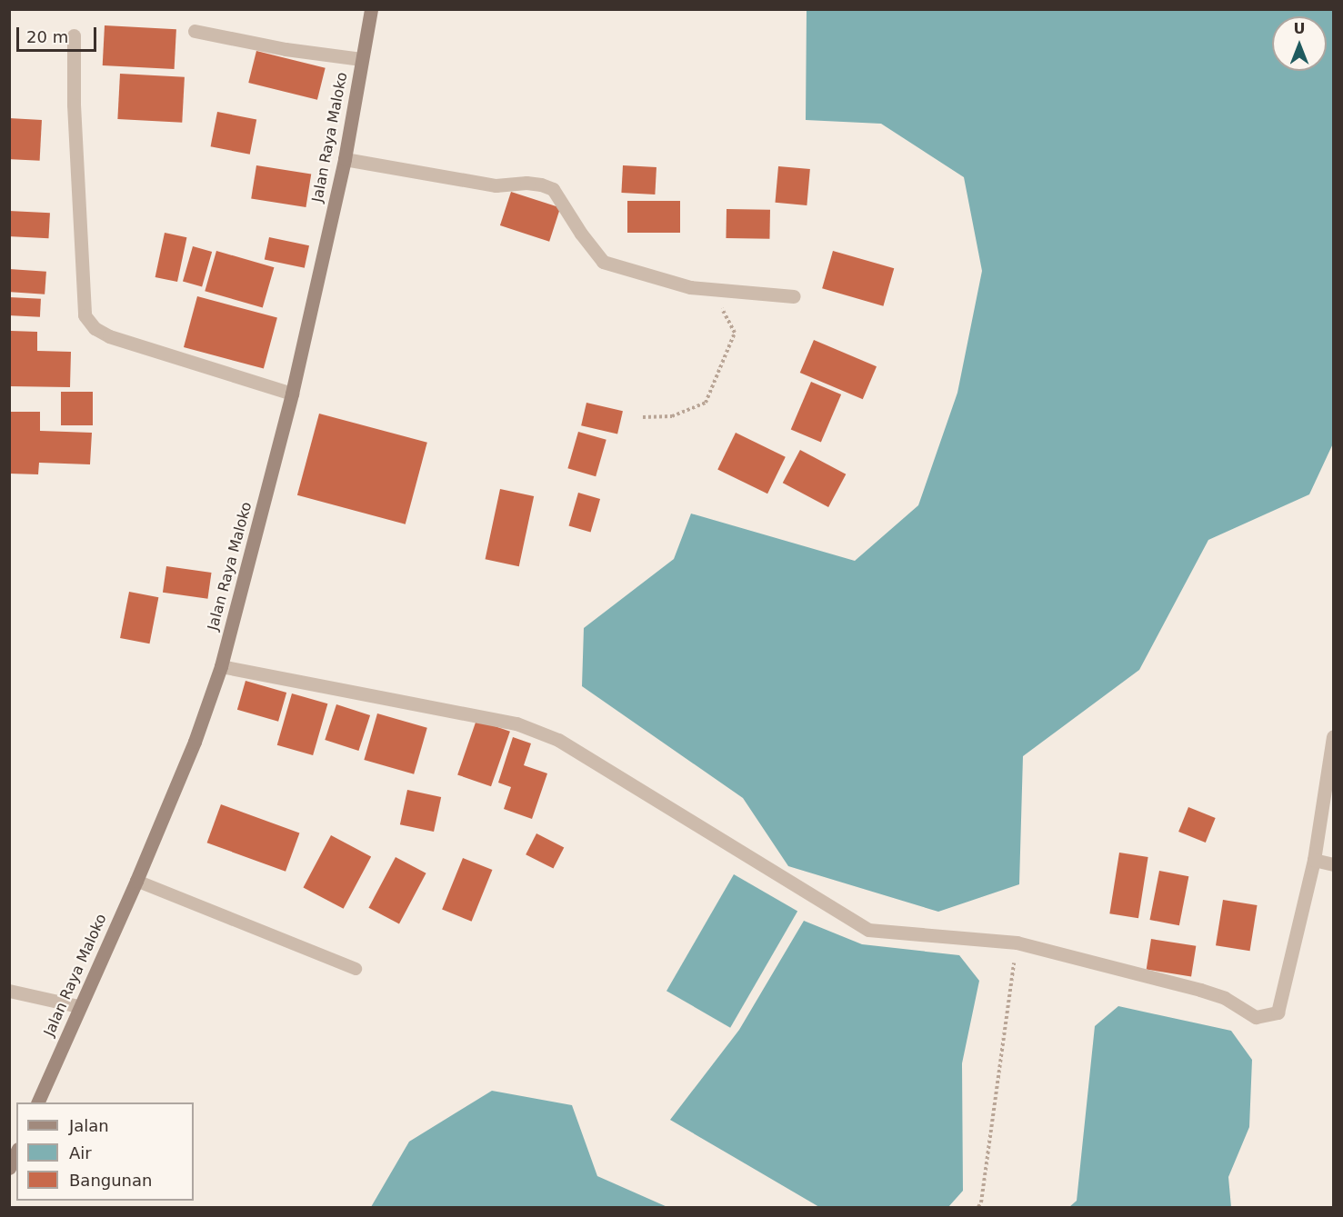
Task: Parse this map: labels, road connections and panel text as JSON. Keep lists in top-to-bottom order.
{
  "streets": {
    "street": ["Jalan Raya Maloko"]
  },
  "legend": ["Jalan", "Air", "Bangunan"],
  "scale_bar": "20 m",
  "north": "top"
}
